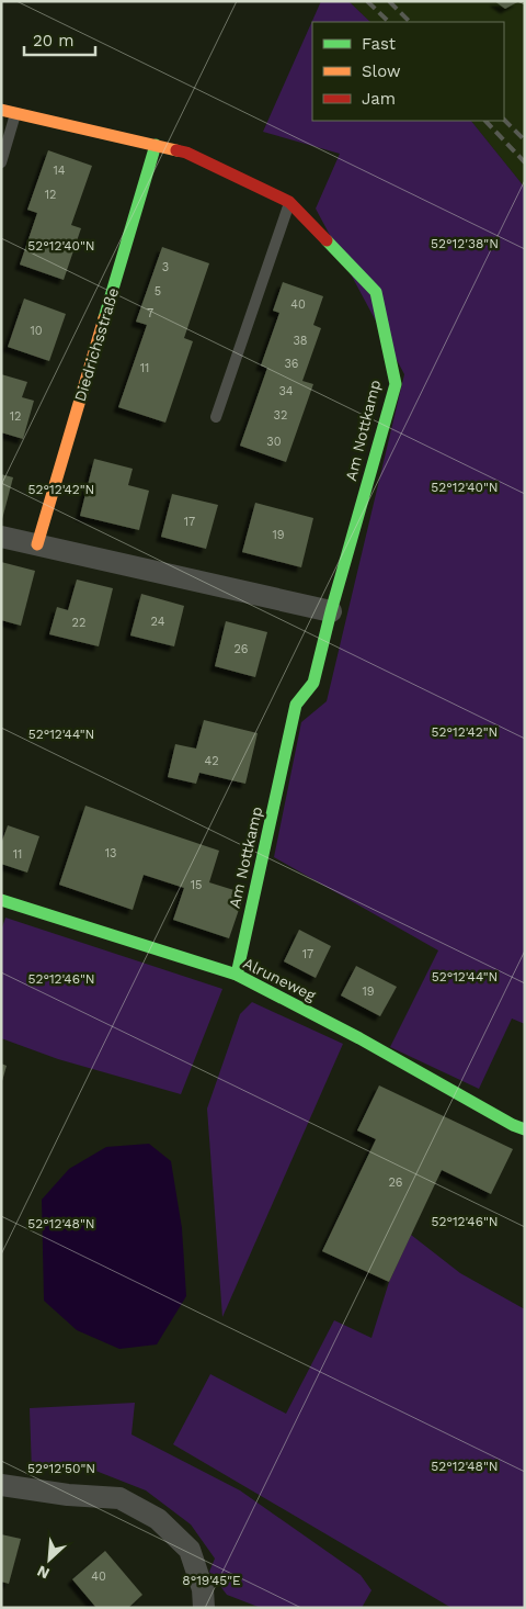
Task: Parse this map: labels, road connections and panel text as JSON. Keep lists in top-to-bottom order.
{
  "streets": {
    "street": ["Diedrichsstraße", "Am Nottkamp", "Alruneweg"]
  },
  "crossings": [
    ["Diedrichsstraße", "Am Nottkamp"],
    ["Am Nottkamp", "Alruneweg"]
  ],
  "house_numbers": [
    "14",
    "12",
    "3",
    "5",
    "40",
    "7",
    "10",
    "38",
    "36",
    "11",
    "34",
    "32",
    "12",
    "30",
    "17",
    "19",
    "24",
    "22",
    "26",
    "42",
    "13",
    "11",
    "15",
    "17",
    "19",
    "26",
    "40"
  ],
  "legend": ["Fast", "Slow", "Jam"],
  "scale_bar": "20 m",
  "north": "bottom left",
  "coordinates": [
    "52°12'38\"N",
    "52°12'40\"N",
    "52°12'42\"N",
    "52°12'44\"N",
    "52°12'46\"N",
    "52°12'48\"N",
    "52°12'50\"N",
    "8°19'45\"E"
  ]
}
